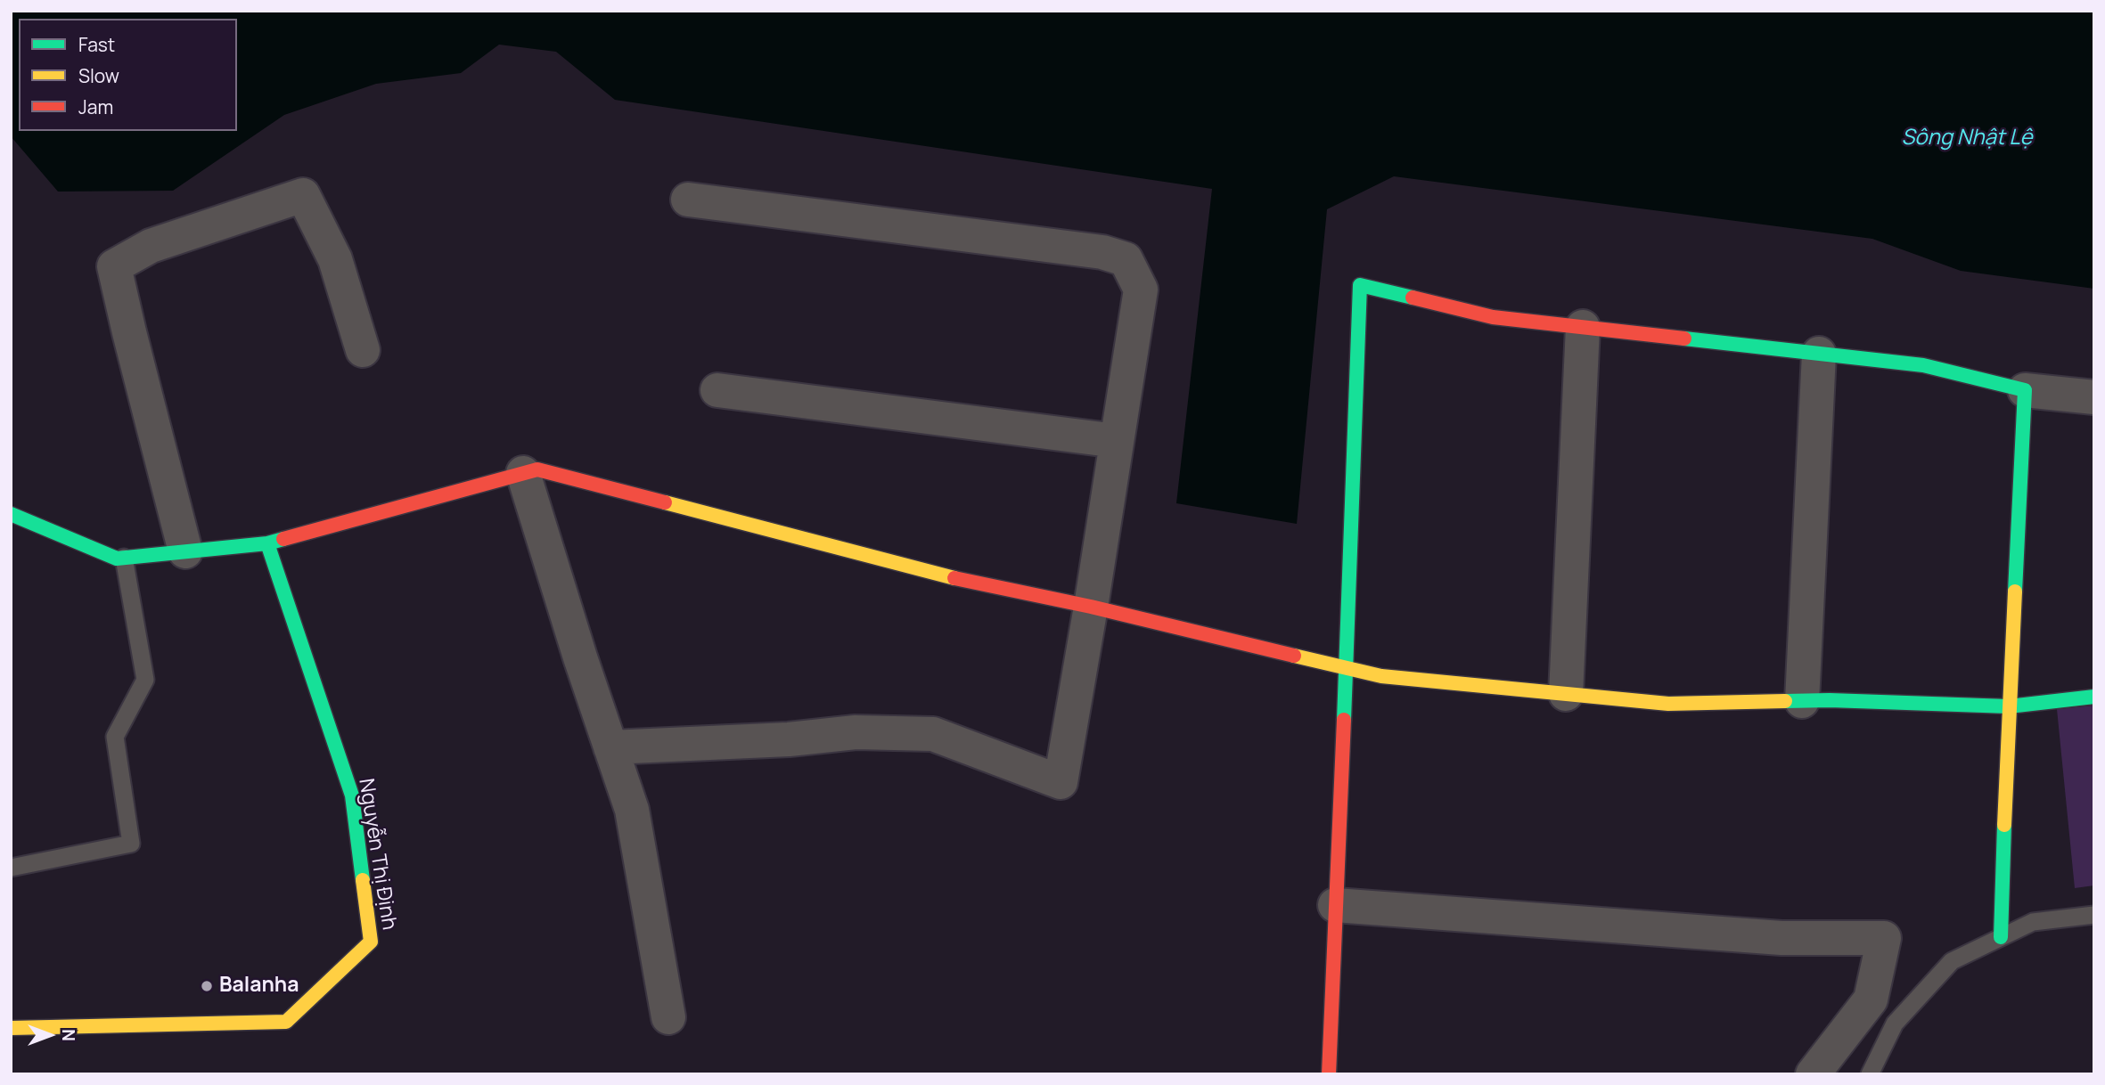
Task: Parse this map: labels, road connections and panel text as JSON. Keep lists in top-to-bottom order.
{
  "streets": {
    "street": ["Nguyễn Thị Định"]
  },
  "water": ["Sông Nhật Lệ"],
  "places": ["Balanha"],
  "legend": ["Fast", "Slow", "Jam"],
  "north": "right"
}
